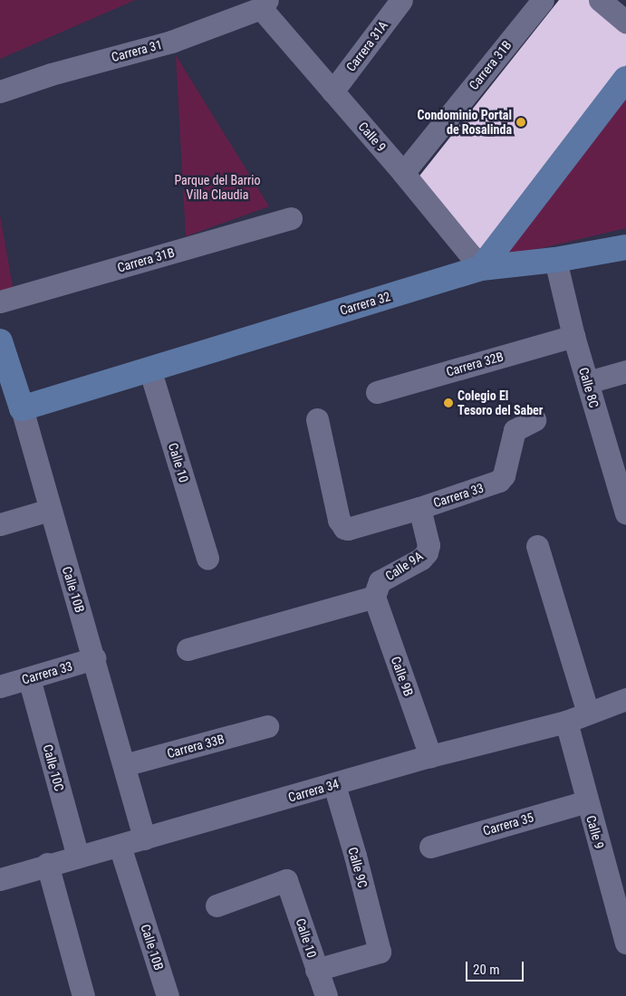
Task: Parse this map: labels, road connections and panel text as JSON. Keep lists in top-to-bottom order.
{
  "streets": {
    "street": [
      "Carrera 31A",
      "Carrera 31",
      "Carrera 31B",
      "Calle 9",
      "Carrera 32",
      "Carrera 32B",
      "Calle 8C",
      "Calle 10",
      "Carrera 33",
      "Calle 9A",
      "Calle 10B",
      "Calle 9B",
      "Carrera 33B",
      "Calle 10C",
      "Carrera 34",
      "Carrera 35",
      "Calle 9C"
    ]
  },
  "crossings": [
    ["Carrera 31A", "Calle 9"],
    ["Carrera 31", "Calle 9"],
    ["Carrera 31B", "Calle 9"],
    ["Calle 9", "Carrera 32"],
    ["Calle 9", "Carrera 34"],
    ["Calle 9", "Carrera 35"],
    ["Carrera 32", "Calle 10"],
    ["Carrera 32", "Calle 10B"],
    ["Carrera 32B", "Calle 8C"],
    ["Calle 10", "Calle 9C"],
    ["Carrera 33", "Calle 9A"],
    ["Carrera 33", "Calle 10B"],
    ["Carrera 33", "Calle 10C"],
    ["Calle 9A", "Calle 9B"],
    ["Calle 10B", "Carrera 33B"],
    ["Calle 10B", "Carrera 34"],
    ["Calle 9B", "Carrera 34"],
    ["Calle 10C", "Carrera 34"],
    ["Carrera 34", "Calle 9C"]
  ],
  "parks": ["Parque del Barrio Villa Claudia"],
  "places": ["Condominio Portal de Rosalinda", "Colegio El Tesoro del Saber"],
  "scale_bar": "20 m"
}
